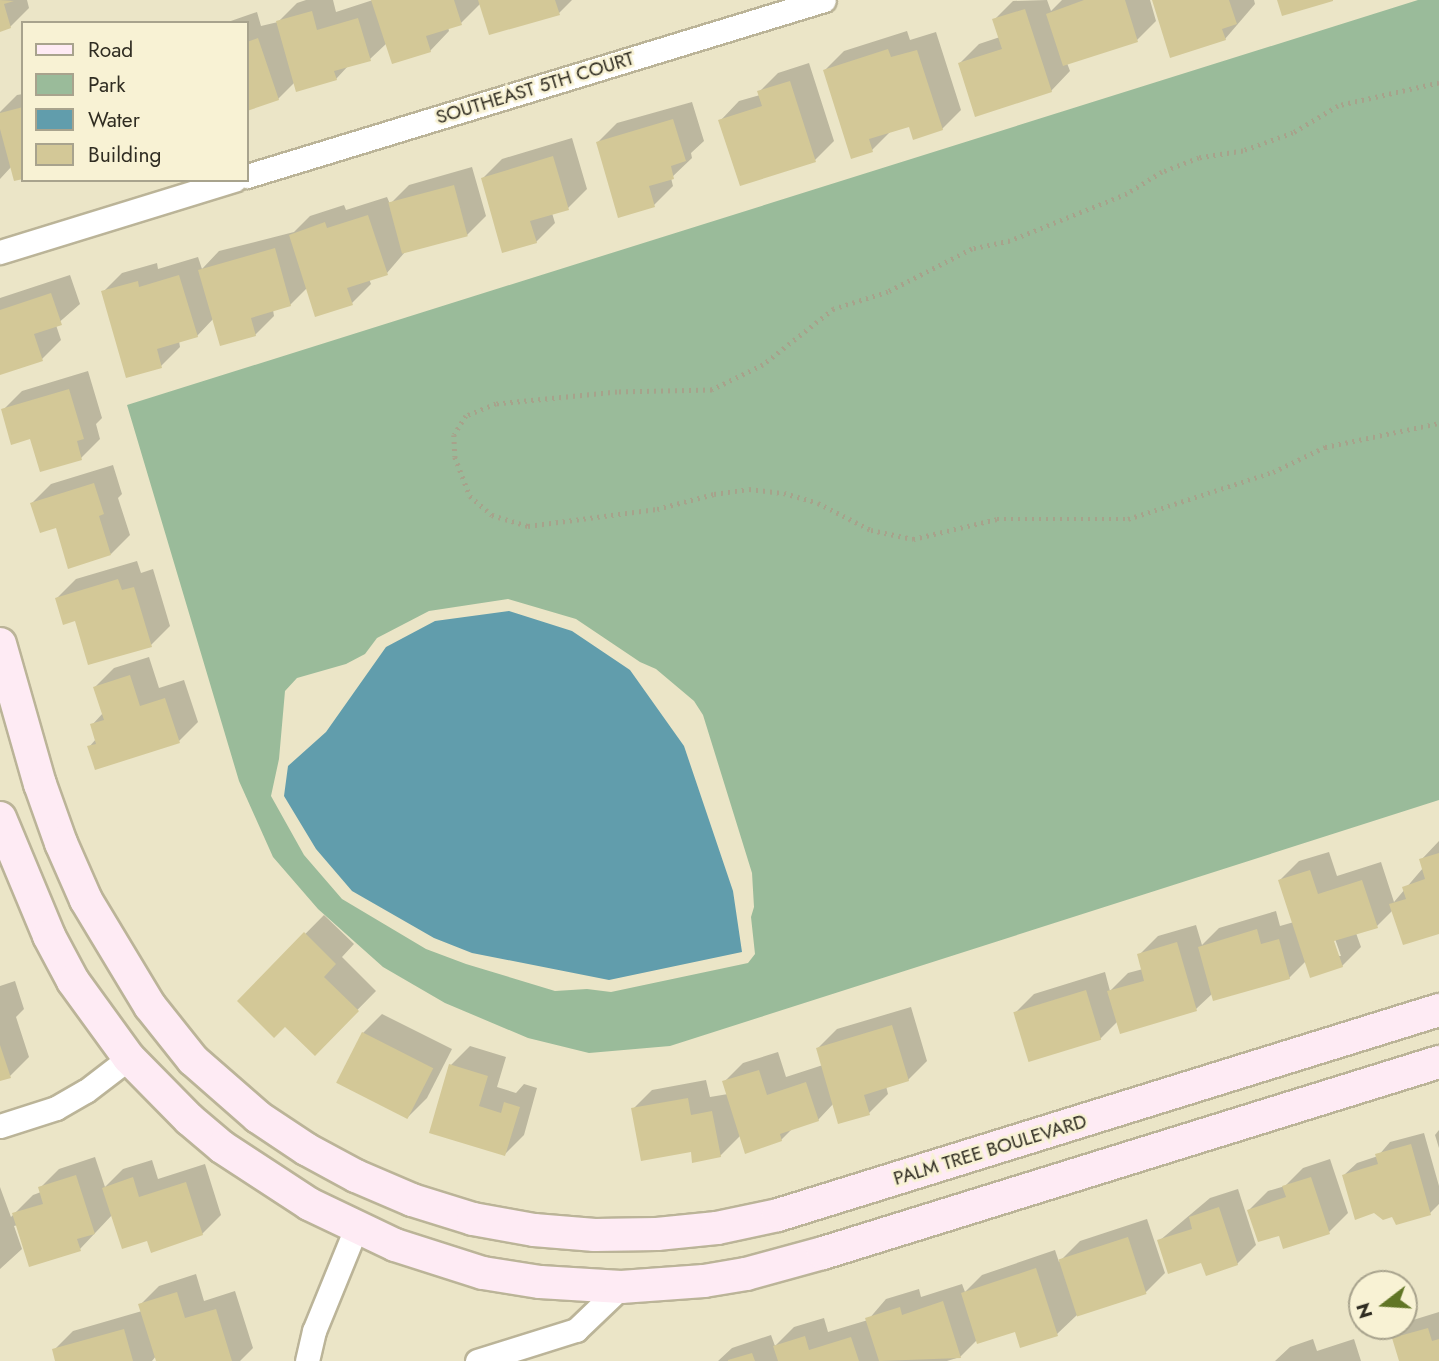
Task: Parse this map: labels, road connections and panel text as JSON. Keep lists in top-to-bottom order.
{
  "streets": {
    "street": ["SOUTHEAST 5TH COURT", "PALM TREE BOULEVARD"]
  },
  "legend": [
    "Road",
    "Park",
    "Water",
    "Building"
  ],
  "north": "left"
}
